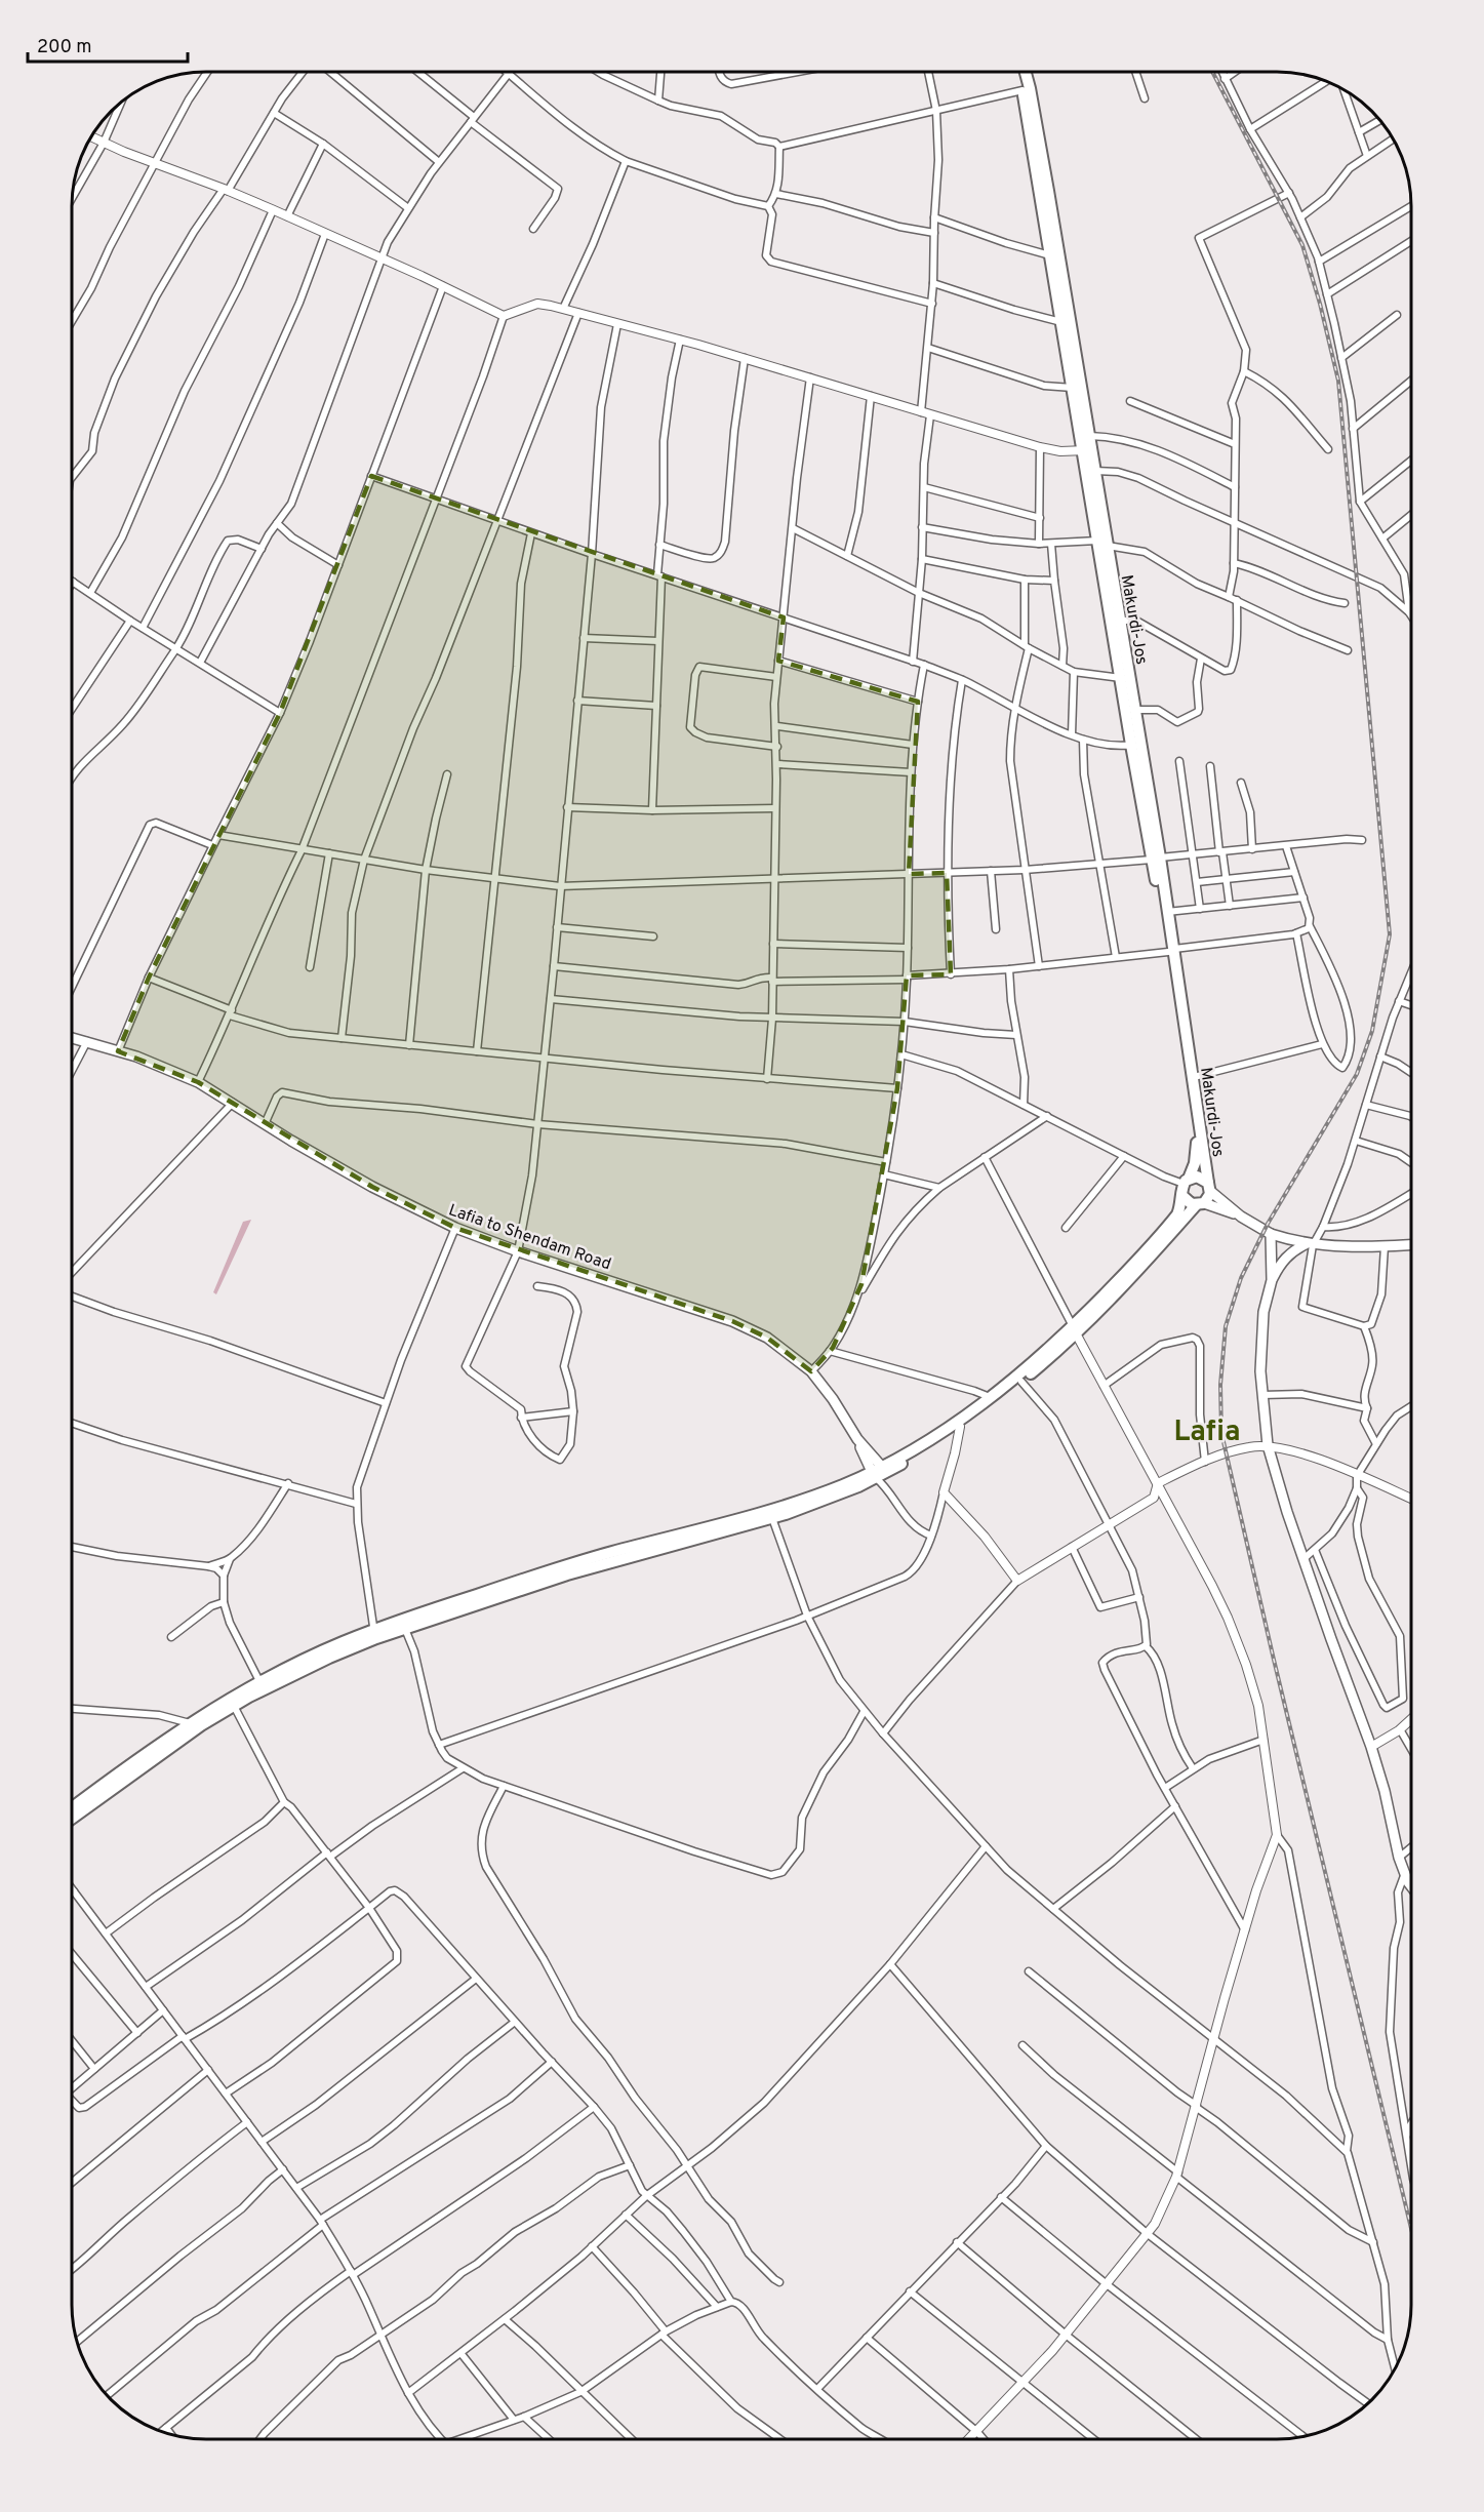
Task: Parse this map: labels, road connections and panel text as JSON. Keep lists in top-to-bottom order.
{
  "streets": {
    "highway": ["Makurdi-Jos"],
    "main road": ["Lafia to Shendam Road"]
  },
  "districts": ["Lafia"],
  "scale_bar": "200 m"
}
